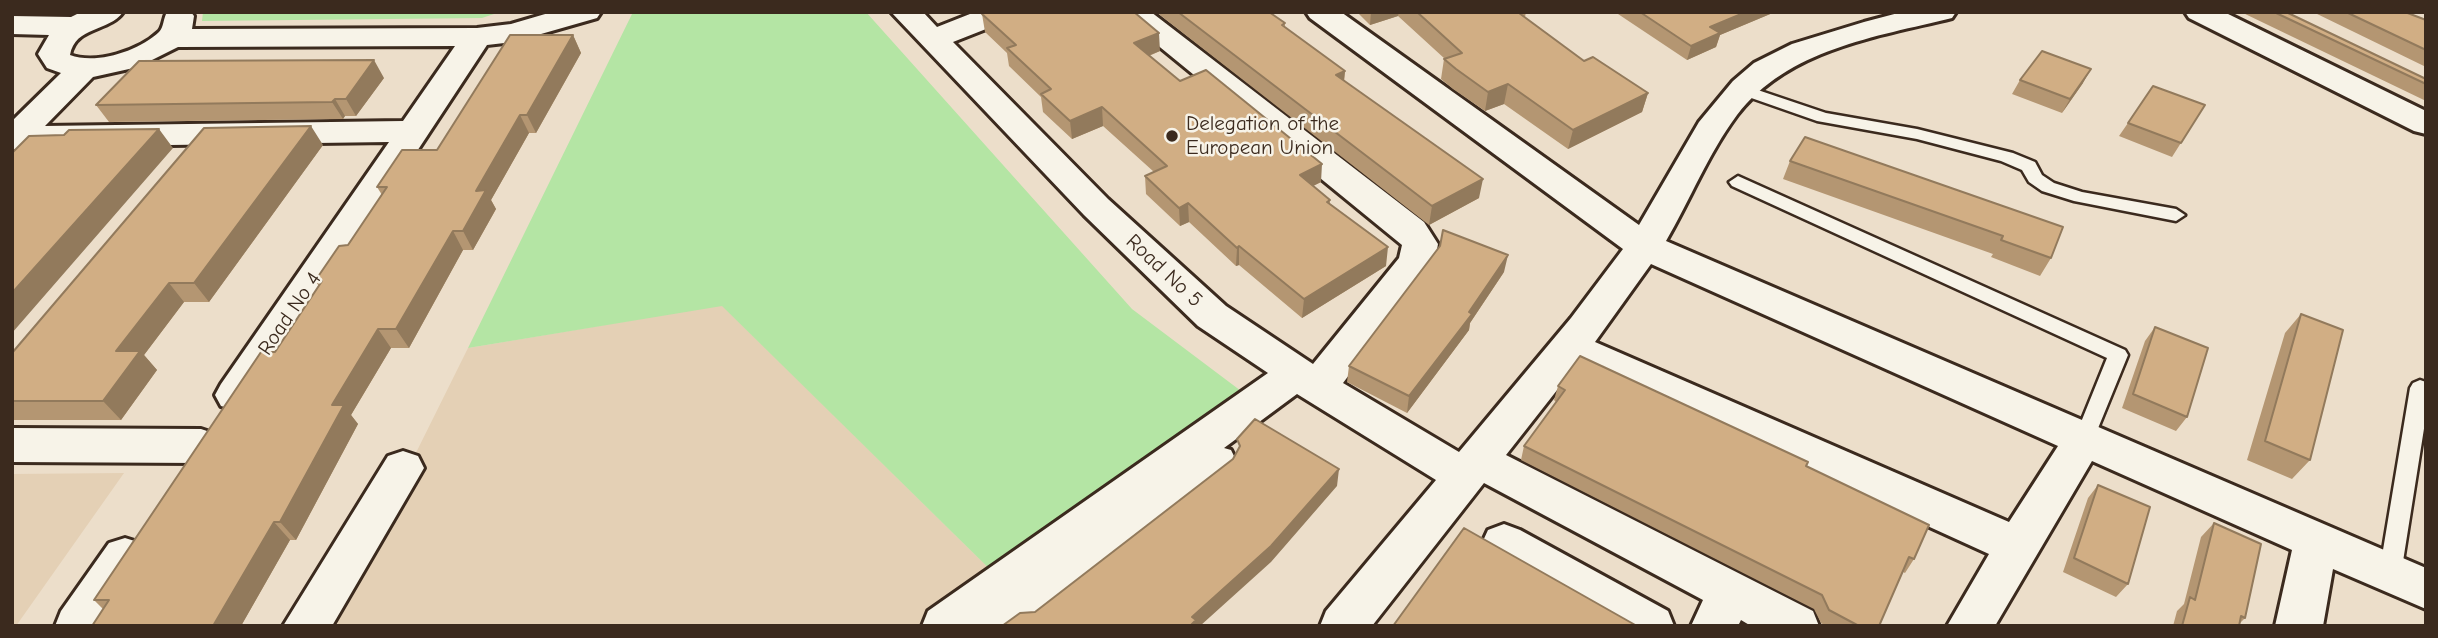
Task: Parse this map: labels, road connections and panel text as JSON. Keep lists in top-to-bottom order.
{
  "streets": {
    "street": ["Road No 5", "Road No 4"]
  },
  "places": ["Delegation of the European Union"]
}
